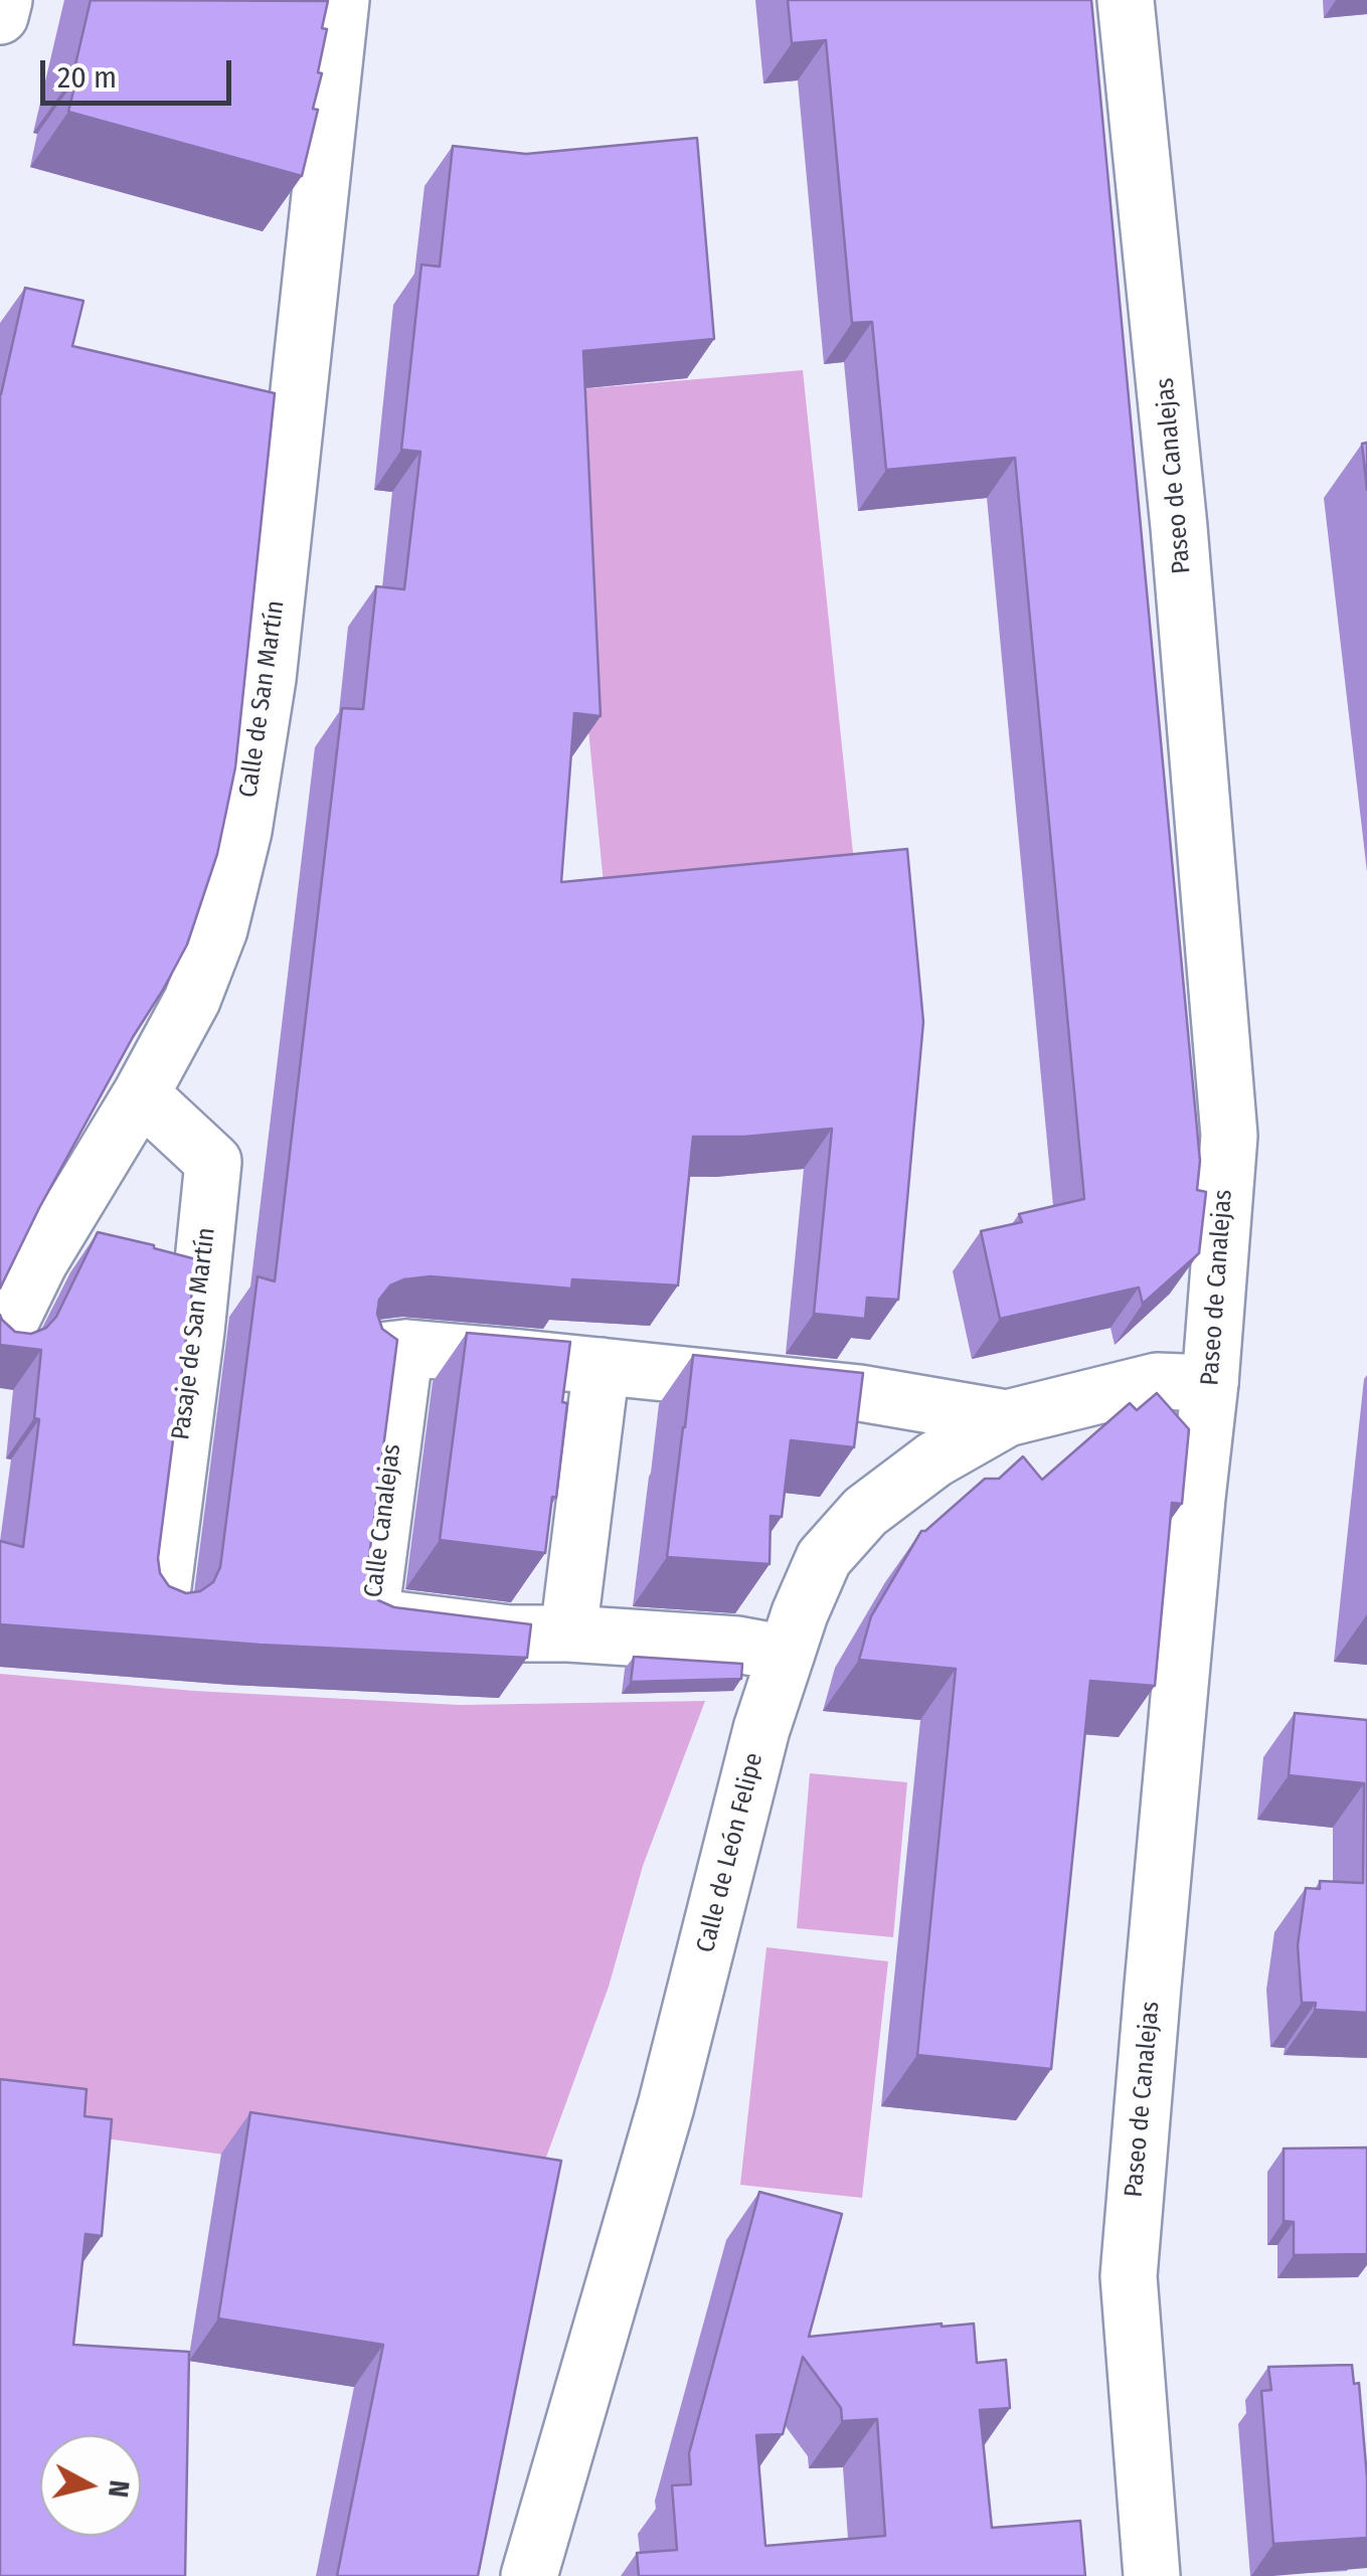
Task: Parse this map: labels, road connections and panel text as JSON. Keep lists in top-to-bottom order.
{
  "streets": {
    "street": [
      "Paseo de Canalejas",
      "Calle de San Martín",
      "Pasaje de San Martín",
      "Calle Canalejas",
      "Calle de León Felipe"
    ]
  },
  "crossings": [
    ["Paseo de Canalejas", "Calle de León Felipe"],
    ["Calle de San Martín", "Pasaje de San Martín"],
    ["Calle Canalejas", "Calle de León Felipe"]
  ],
  "scale_bar": "20 m",
  "north": "right"
}
